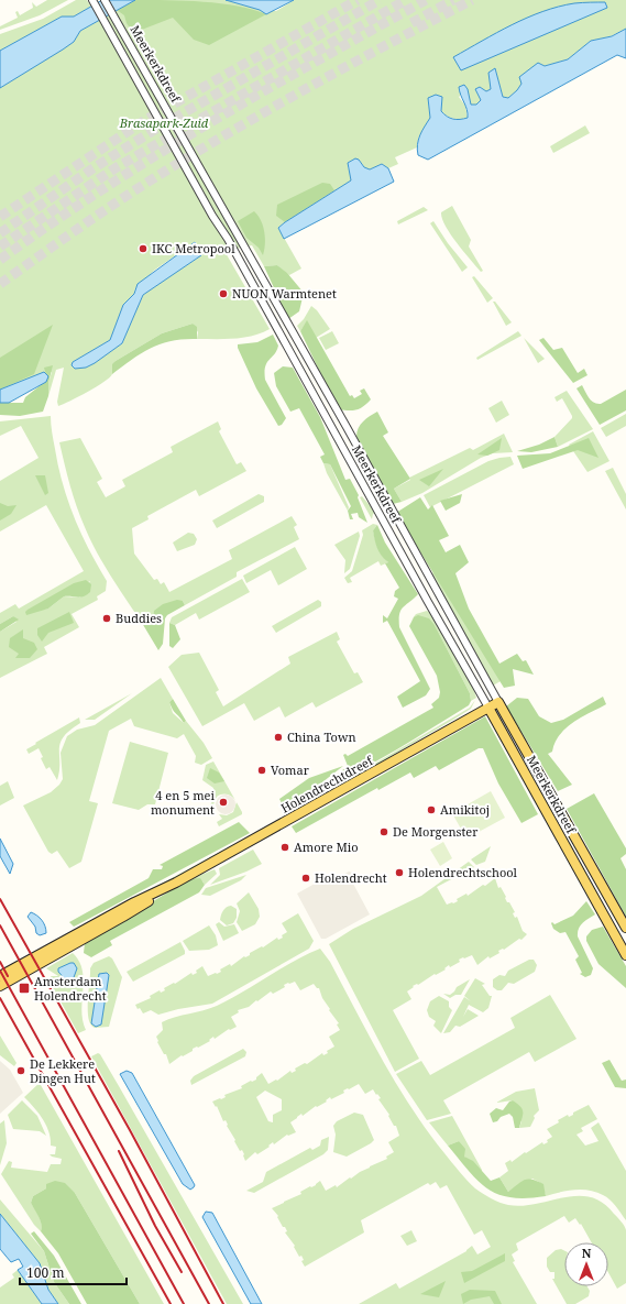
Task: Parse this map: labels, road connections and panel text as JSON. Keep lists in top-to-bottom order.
{
  "streets": {
    "main road": ["Meerkerkdreef", "Holendrechtdreef"]
  },
  "crossings": [
    ["Meerkerkdreef", "Holendrechtdreef"]
  ],
  "parks": ["Brasapark-Zuid"],
  "places": {
    "other": [
      "IKC Metropool",
      "NUON Warmtenet",
      "Buddies",
      "China Town",
      "Vomar",
      "4 en 5 mei monument",
      "Amikitoj",
      "De Morgenster",
      "Amore Mio",
      "Holendrechtschool",
      "Holendrecht",
      "De Lekkere Dingen Hut"
    ],
    "transit": ["Amsterdam Holendrecht"]
  },
  "scale_bar": "100 m",
  "north": "top"
}
